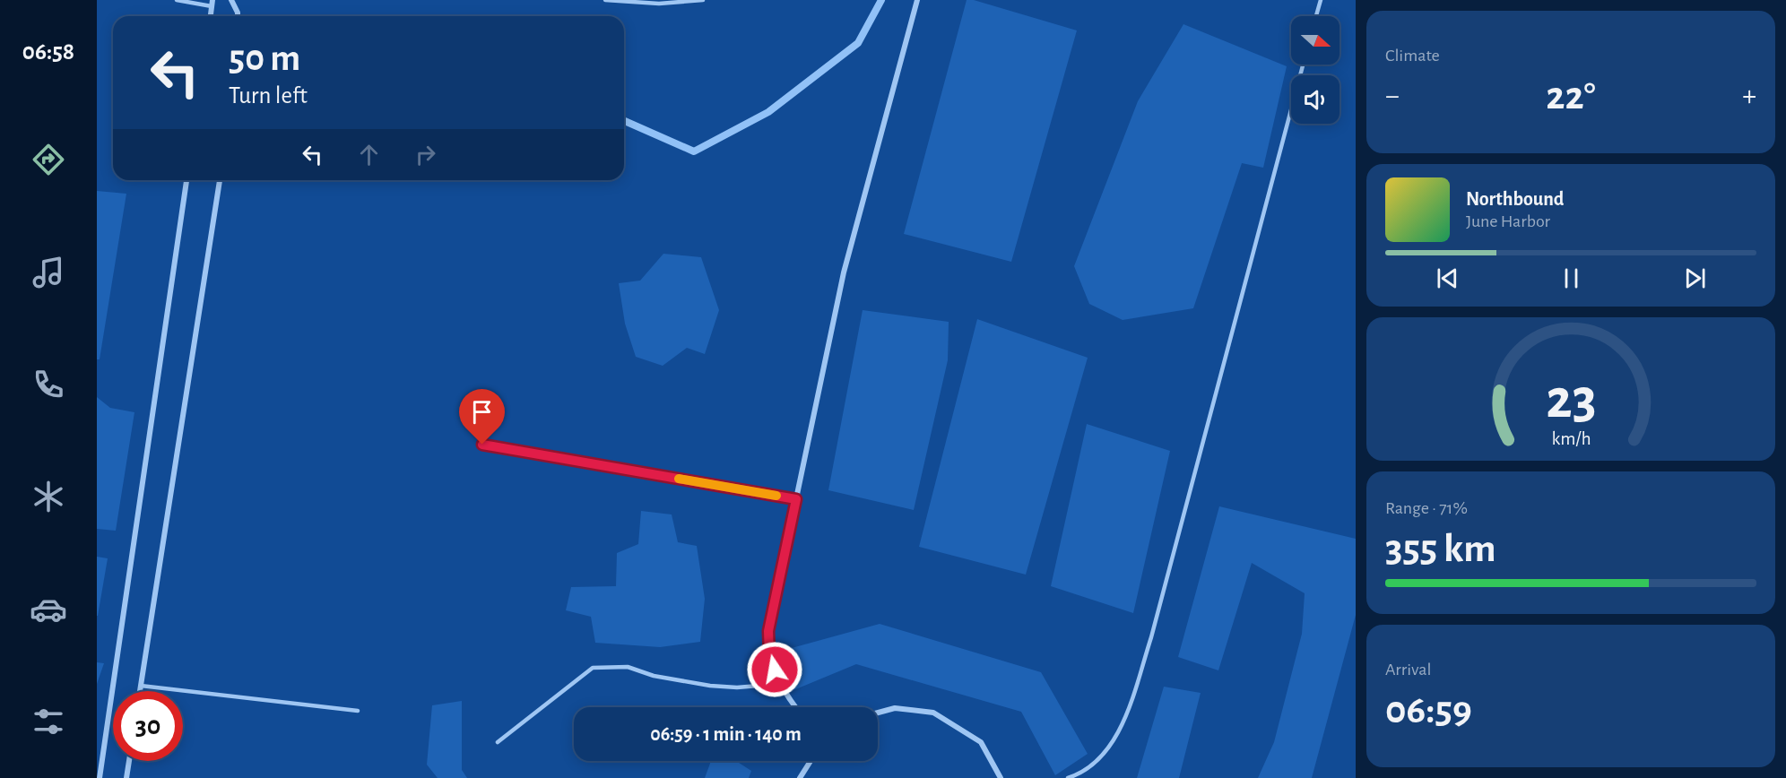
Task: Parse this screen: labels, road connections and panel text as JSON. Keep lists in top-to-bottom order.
{
  "north": "right",
  "page": {
    "tabs": "06:58",
    "tile": [
      "Climate",
      ["Range · 71%", "355 km"],
      ["Arrival", "06:59"]
    ],
    "turn": ["50 m", "Turn left"],
    "heat": ["−", "22°", "+"],
    "song": ["Northbound", "June Harbor"],
    "limit": "30",
    "trip": "06:59 · 1 min · 140 m",
    "gauge": ["23", "km/h"]
  }
}
